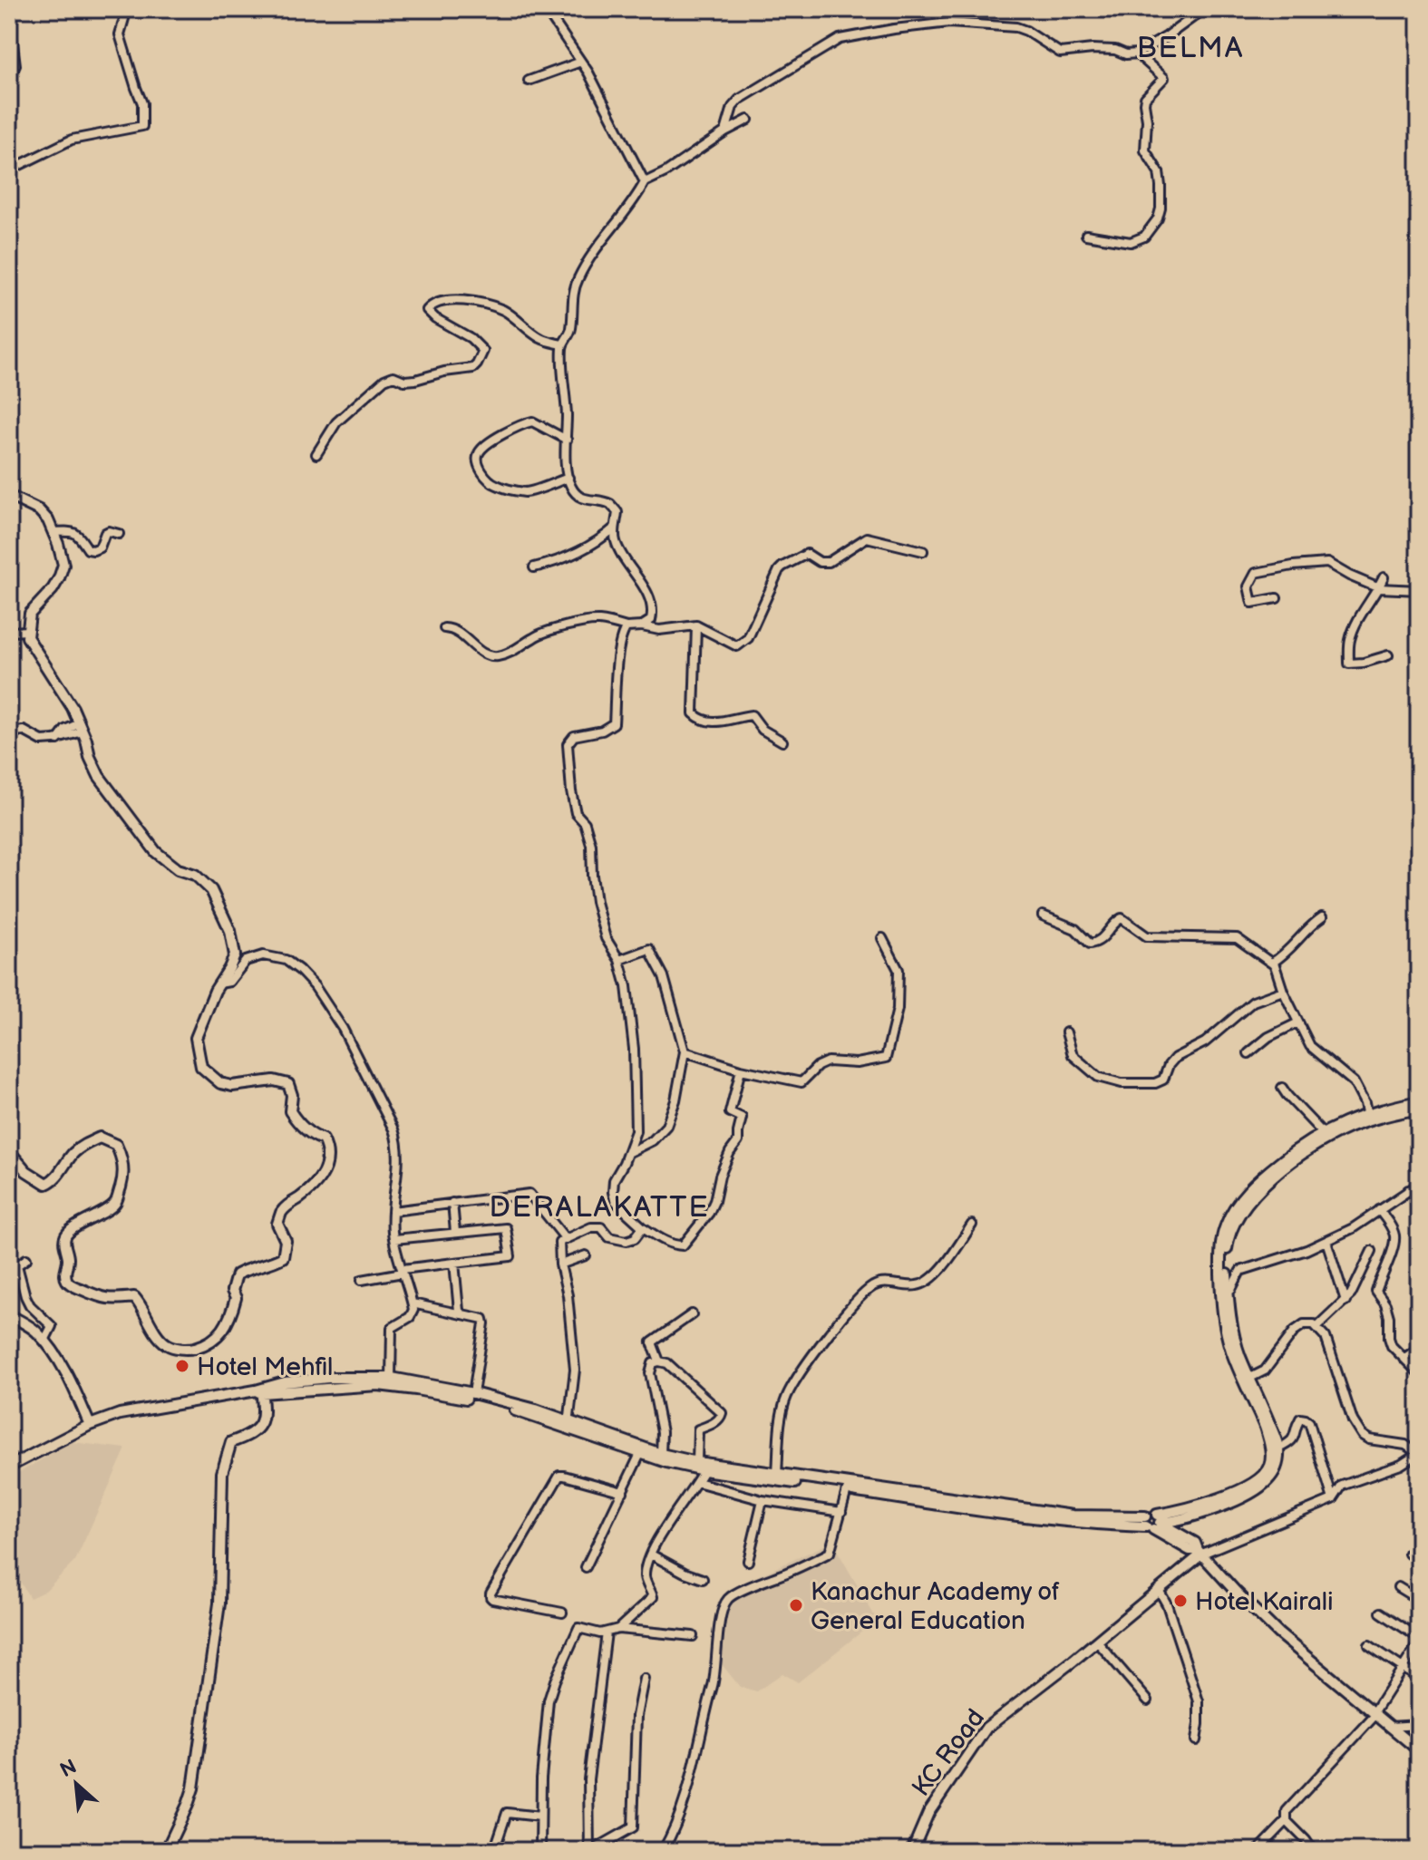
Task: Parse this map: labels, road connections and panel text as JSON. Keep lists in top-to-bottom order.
{
  "streets": {
    "main road": ["KC Road"]
  },
  "districts": ["BELMA", "DERALAKATTE"],
  "places": ["Hotel Mehfil", "Hotel Kairali", "Kanachur Academy of General Education"],
  "north": "top left"
}
